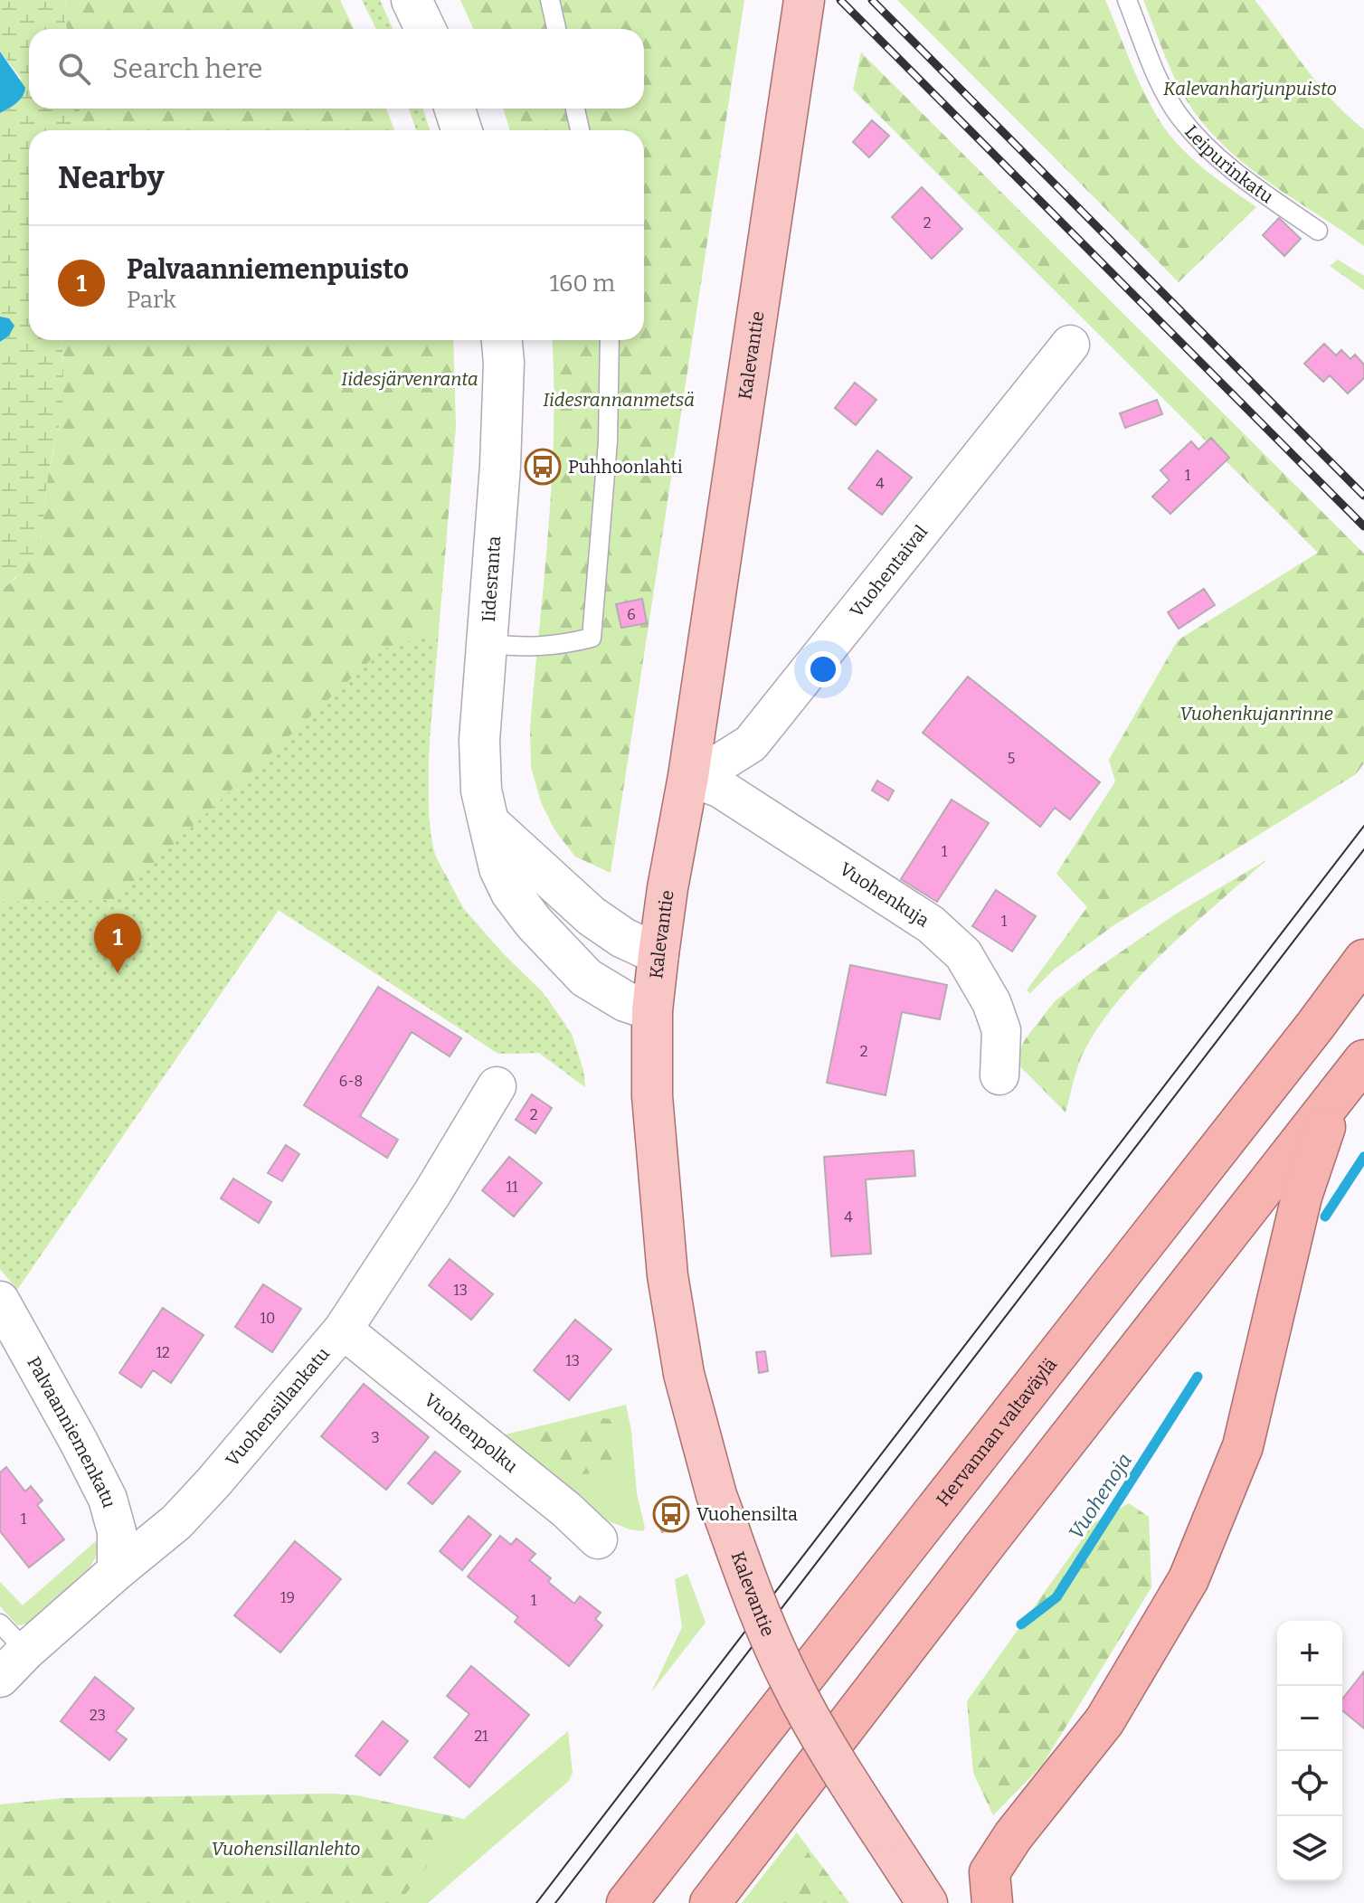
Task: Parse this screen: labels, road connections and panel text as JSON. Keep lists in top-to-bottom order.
{
  "streets": {
    "highway": ["Hervannan valtaväylä"],
    "main road": ["Kalevantie", "Iidesranta"],
    "street": [
      "Vuohentaival",
      "Vuohenkuja",
      "Vuohensillankatu",
      "Palvaanniemenkatu",
      "Vuohenpolku"
    ],
    "lane": ["Leipurinkatu"]
  },
  "crossings": [
    ["Kalevantie", "Vuohentaival"],
    ["Kalevantie", "Iidesranta"],
    ["Kalevantie", "Vuohenkuja"],
    ["Vuohentaival", "Vuohenkuja"],
    ["Vuohensillankatu", "Palvaanniemenkatu"],
    ["Vuohensillankatu", "Vuohenpolku"]
  ],
  "water": ["Vuohenoja"],
  "parks": [
    "Kalevanharjunpuisto",
    "Iidesjärvenranta",
    "Iidesrannanmetsä",
    "Vuohenkujanrinne",
    "Vuohensillanlehto"
  ],
  "places": {
    "bus stop": ["Puhhoonlahti", "Vuohensilta"]
  },
  "house_numbers": [
    "2",
    "1",
    "4",
    "6",
    "5",
    "1",
    "1",
    "2",
    "6-8",
    "2",
    "11",
    "4",
    "13",
    "10",
    "12",
    "13",
    "3",
    "1",
    "19",
    "1",
    "23",
    "21"
  ],
  "page": {
    "search": "Search here",
    "heading": "Nearby",
    "list": [
      {
        "mark": "1",
        "name": "Palvaanniemenpuisto",
        "note": "Park",
        "value": "160 m"
      }
    ],
    "pins": "1",
    "map_buttons": ["+", "−"]
  }
}
